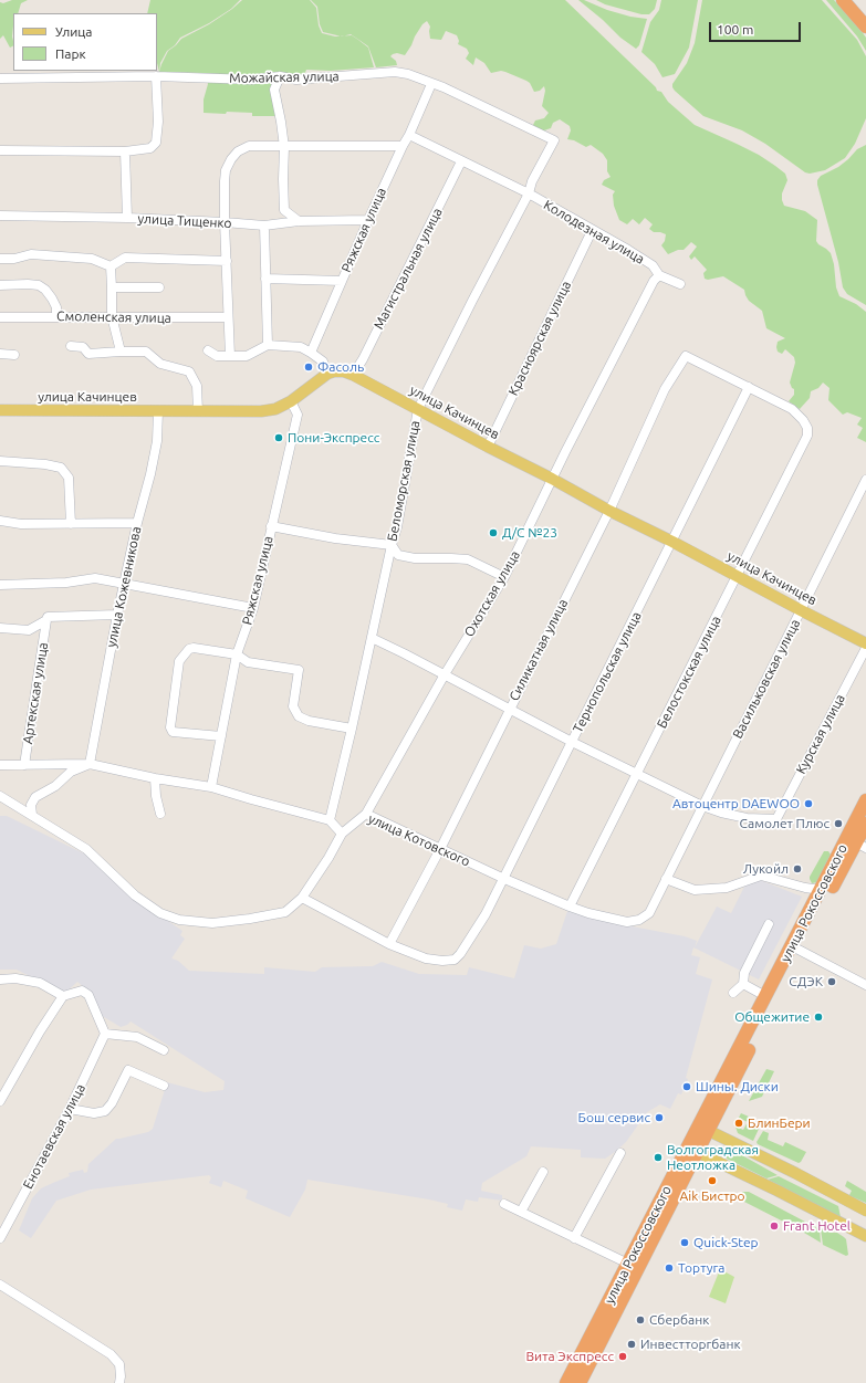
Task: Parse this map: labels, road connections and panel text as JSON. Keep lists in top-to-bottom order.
{
  "streets": {
    "highway": ["улица Рокоссовского"],
    "main road": ["улица Качинцев"],
    "street": [
      "Можайская улица",
      "улица Тищенко",
      "Ряжская улица",
      "Колодезная улица",
      "Магистральная улица",
      "Смоленская улица",
      "Красноярская улица",
      "Беломорская улица",
      "улица Кожевникова",
      "Охотская улица",
      "Силикатная улица",
      "Тернопольская улица",
      "Белостокская улица",
      "Васильковская улица",
      "Артекская улица",
      "Курская улица",
      "улица Котовского",
      "Енотаевская улица"
    ]
  },
  "crossings": [
    ["Можайская улица", "Ряжская улица"],
    ["Можайская улица", "Беломорская улица"],
    ["улица Тищенко", "Ряжская улица"],
    ["Ряжская улица", "Колодезная улица"],
    ["Ряжская улица", "улица Качинцев"],
    ["Колодезная улица", "Магистральная улица"],
    ["Колодезная улица", "Красноярская улица"],
    ["Колодезная улица", "Беломорская улица"],
    ["Колодезная улица", "Охотская улица"],
    ["Магистральная улица", "улица Качинцев"],
    ["Красноярская улица", "улица Качинцев"],
    ["улица Качинцев", "Беломорская улица"],
    ["улица Качинцев", "улица Кожевникова"],
    ["улица Качинцев", "Охотская улица"],
    ["улица Качинцев", "Силикатная улица"],
    ["улица Качинцев", "Тернопольская улица"],
    ["улица Качинцев", "Белостокская улица"],
    ["улица Качинцев", "Васильковская улица"],
    ["Охотская улица", "улица Котовского"],
    ["Силикатная улица", "Тернопольская улица"],
    ["Силикатная улица", "Белостокская улица"],
    ["Силикатная улица", "улица Котовского"],
    ["Тернопольская улица", "Белостокская улица"],
    ["Тернопольская улица", "улица Котовского"],
    ["Белостокская улица", "улица Котовского"],
    ["Васильковская улица", "Курская улица"],
    ["Васильковская улица", "улица Котовского"],
    ["Курская улица", "улица Котовского"]
  ],
  "places": [
    "Фасоль",
    "Пони-Экспресс",
    "Д/С №23",
    "Автоцентр DAEWOO",
    "Самолет Плюс",
    "Лукойл",
    "СДЭК",
    "Общежитие",
    "Шины. Диски",
    "Бош сервис",
    "БлинБери",
    "Волгоградская Неотложка",
    "Aik Бистро",
    "Frant Hotel",
    "Quick-Step",
    "Тортуга",
    "Сбербанк",
    "Инвестторгбанк",
    "Вита Экспресс"
  ],
  "legend": ["Улица", "Парк"],
  "scale_bar": "100 m"
}
